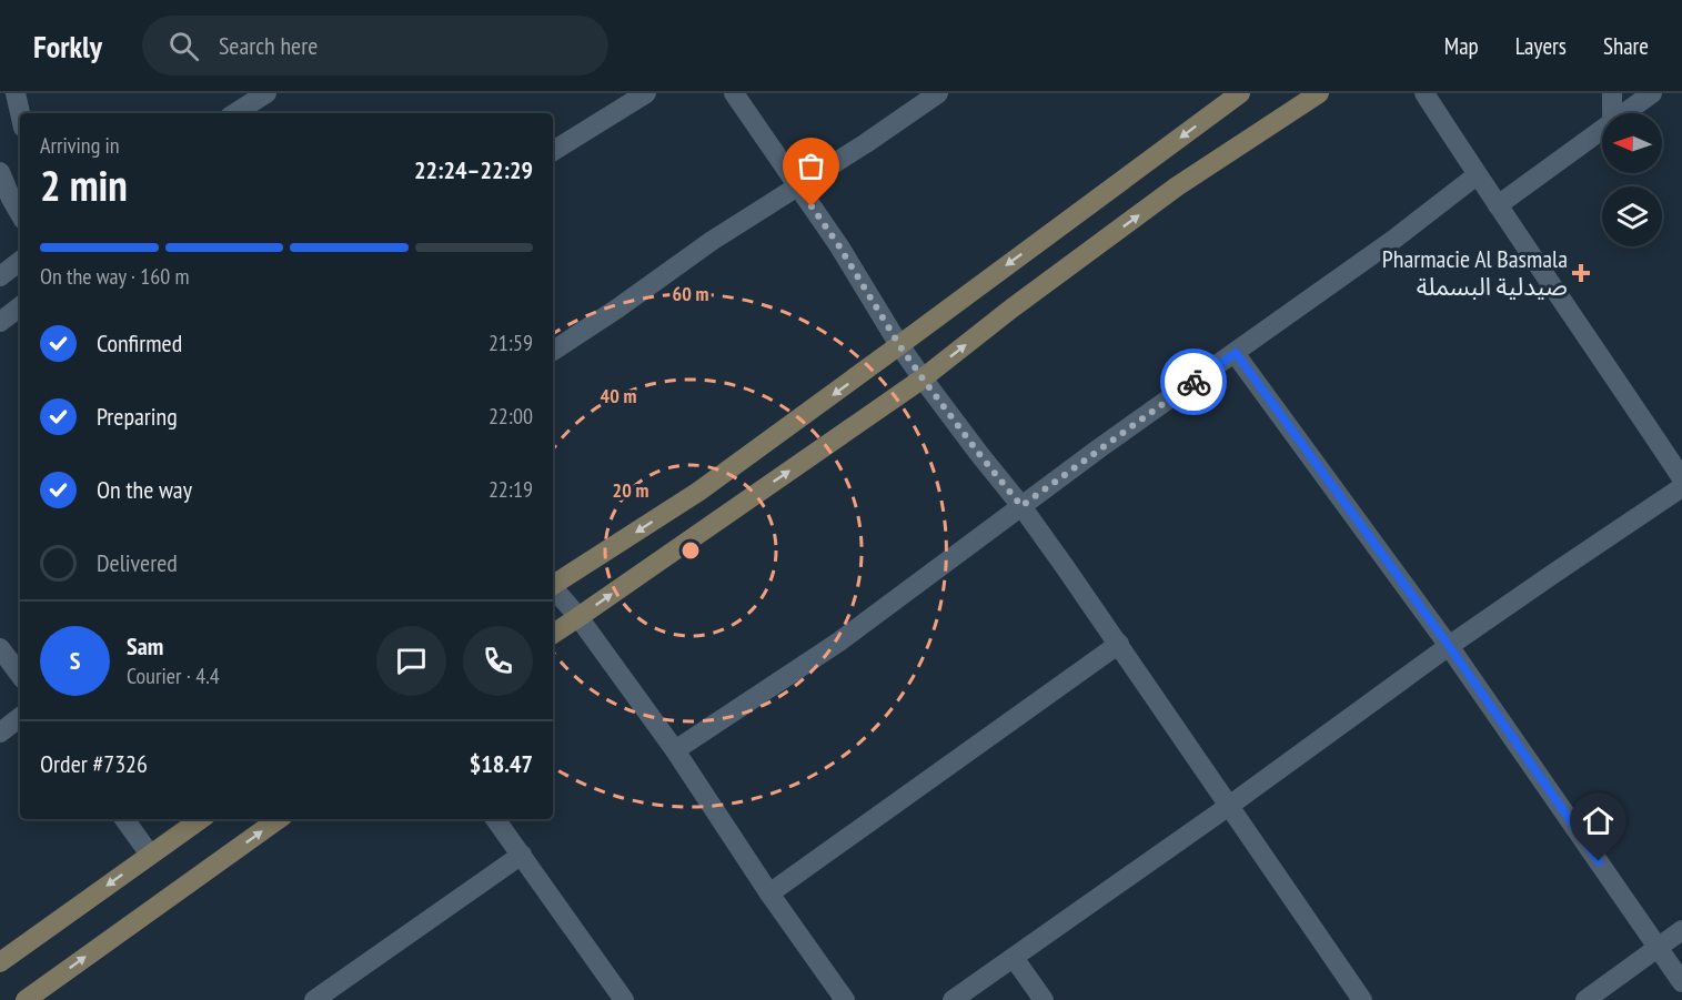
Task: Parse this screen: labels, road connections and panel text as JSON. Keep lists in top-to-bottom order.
{
  "places": {
    "health": ["Pharmacie Al Basmala صيدلية البسملة"]
  },
  "north": "left",
  "page": {
    "header": "Forkly",
    "search": "Search here",
    "nav": ["Map", "Layers", "Share"],
    "heading": ["2 min", "Arriving in", "22:24–22:29"],
    "panel": [
      "Sam",
      "Courier · 4.4",
      "Order #7326",
      "$18.47"
    ],
    "bar": "On the way · 160 m",
    "list": [
      ["Confirmed", "21:59"],
      ["Preparing", "22:00"],
      ["On the way", "22:19"],
      "Delivered"
    ],
    "round": "S"
  },
  "rings": ["60 m", "40 m", "20 m"]
}
